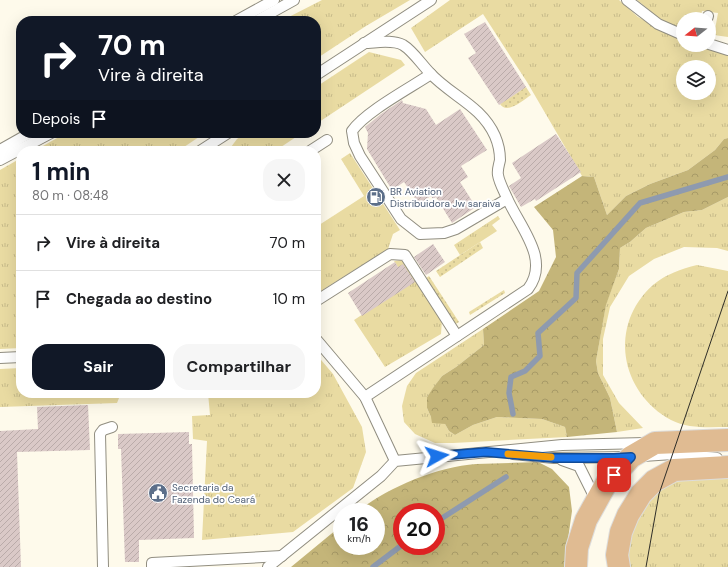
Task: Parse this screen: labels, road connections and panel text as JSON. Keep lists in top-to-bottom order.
{
  "places": {
    "fuel station": ["BR Aviation Distribuidora Jw saraiva"],
    "public building": ["Secretaria da Fazenda do Ceará"]
  },
  "north": "left",
  "page": {
    "turn": ["70 m", "Vire à direita"],
    "then": "Depois",
    "heading": ["1 min", "80 m · 08:48"],
    "list": [
      {
        "name": "Vire à direita",
        "value": "70 m"
      },
      {
        "name": "Chegada ao destino",
        "value": "10 m"
      }
    ],
    "buttons": ["Sair", "Compartilhar"],
    "speed": "16 km/h",
    "limit": "20"
  }
}
